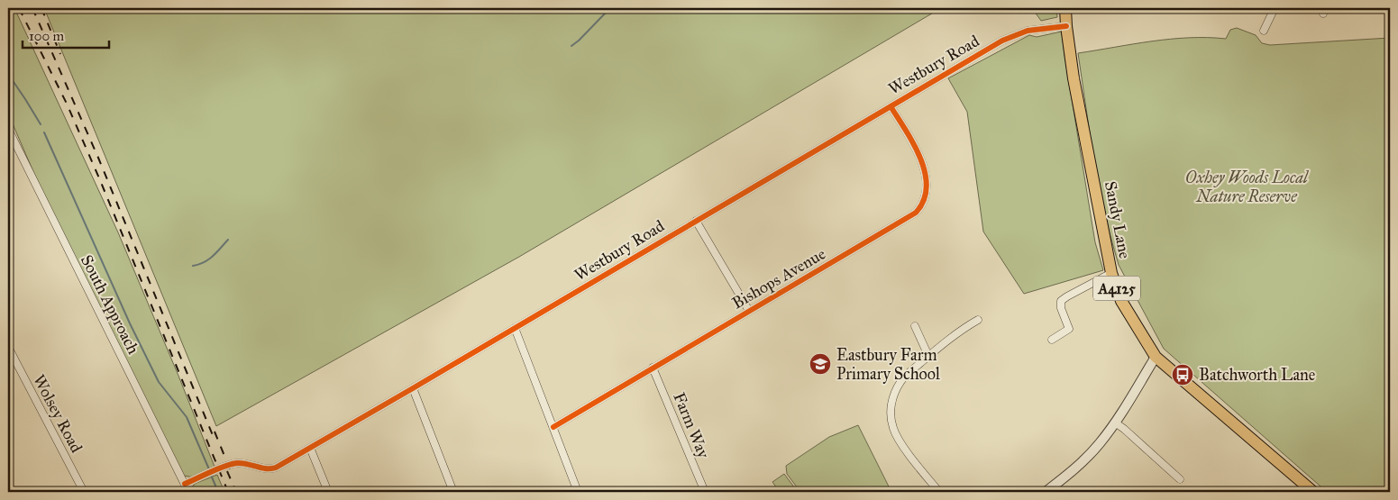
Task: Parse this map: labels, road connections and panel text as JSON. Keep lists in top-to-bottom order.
{
  "streets": {
    "main road": ["Sandy Lane", "A4125"],
    "street": [
      "Westbury Road",
      "Bishops Avenue",
      "South Approach",
      "Wolsey Road",
      "Farm Way"
    ]
  },
  "crossings": [
    ["Westbury Road", "Sandy Lane"],
    ["Westbury Road", "Bishops Avenue"],
    ["Westbury Road", "South Approach"],
    ["Bishops Avenue", "Farm Way"]
  ],
  "parks": ["Oxhey Woods Local Nature Reserve"],
  "places": {
    "school or university": ["Eastbury Farm Primary School"],
    "bus stop": ["Batchworth Lane"]
  },
  "scale_bar": "100 m"
}
